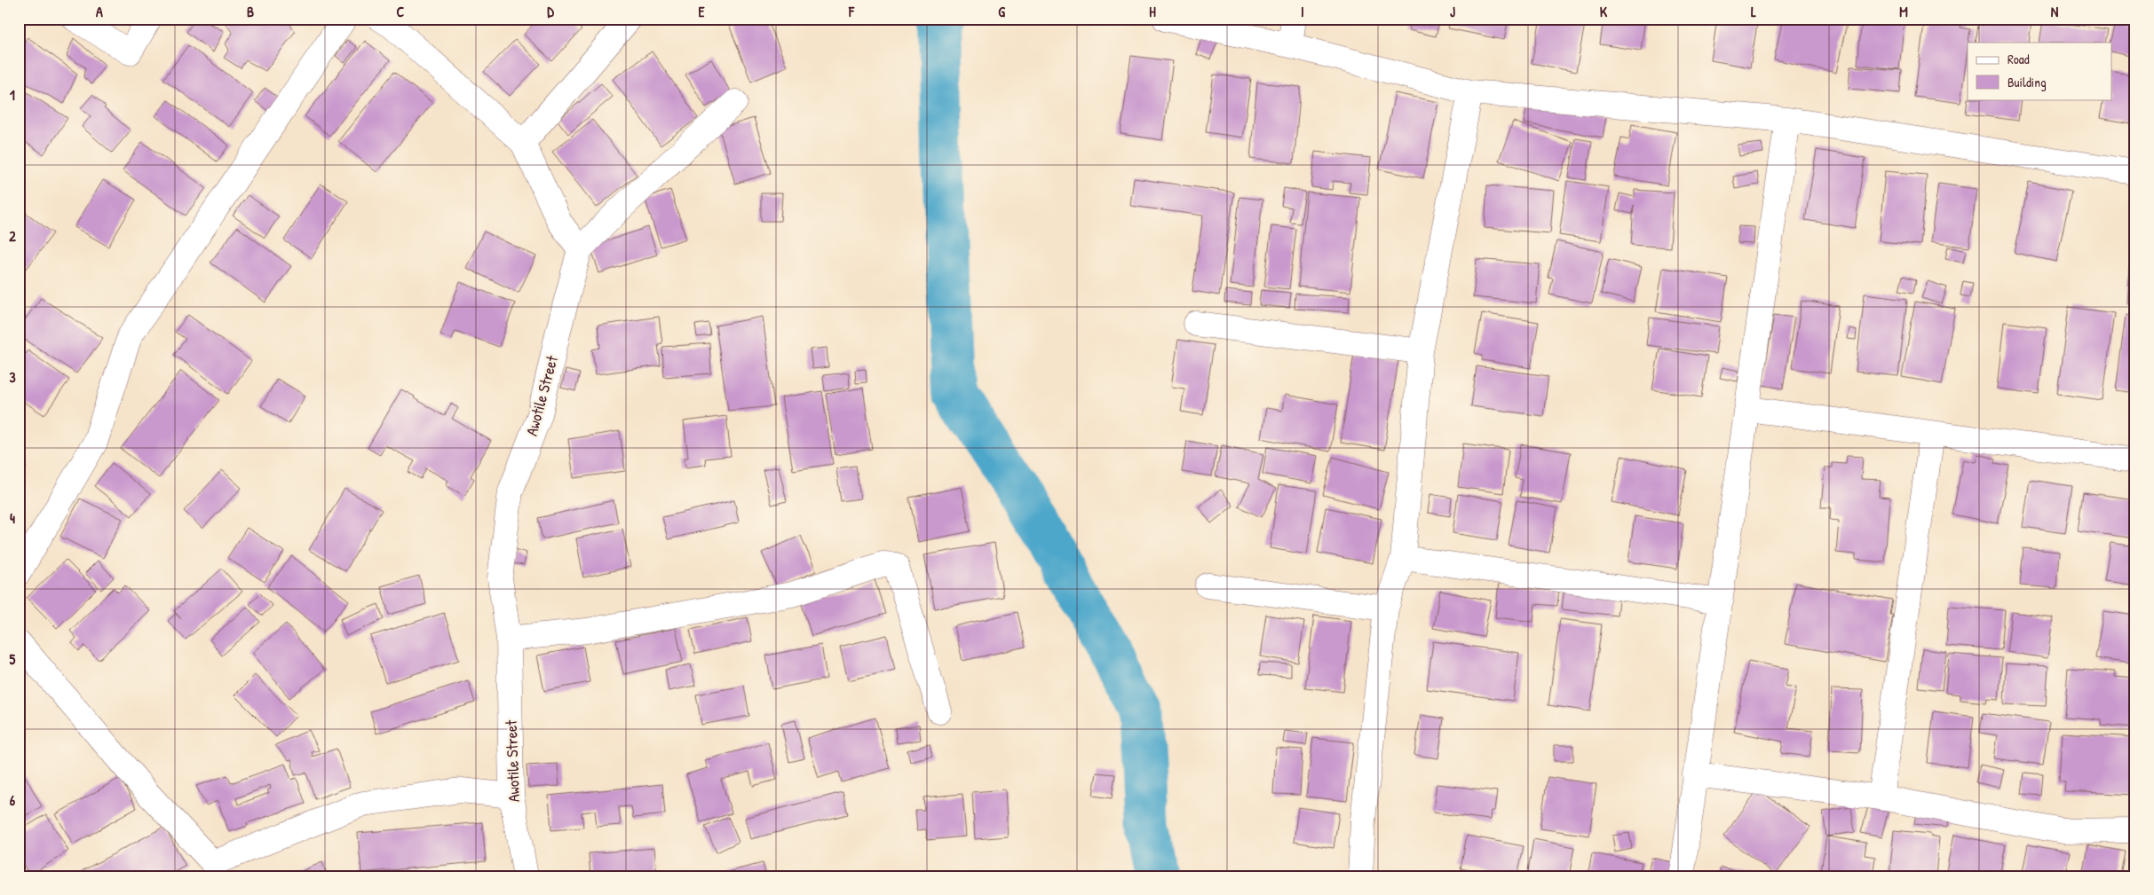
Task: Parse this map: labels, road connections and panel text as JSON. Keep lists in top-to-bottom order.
{
  "streets": {
    "street": ["Awotile Street"]
  },
  "legend": ["Road", "Building"],
  "grid": {
    "columns": [
      "A",
      "B",
      "C",
      "D",
      "E",
      "F",
      "G",
      "H",
      "I",
      "J",
      "K",
      "L",
      "M",
      "N"
    ],
    "rows": [
      "1",
      "2",
      "3",
      "4",
      "5",
      "6"
    ]
  }
}
